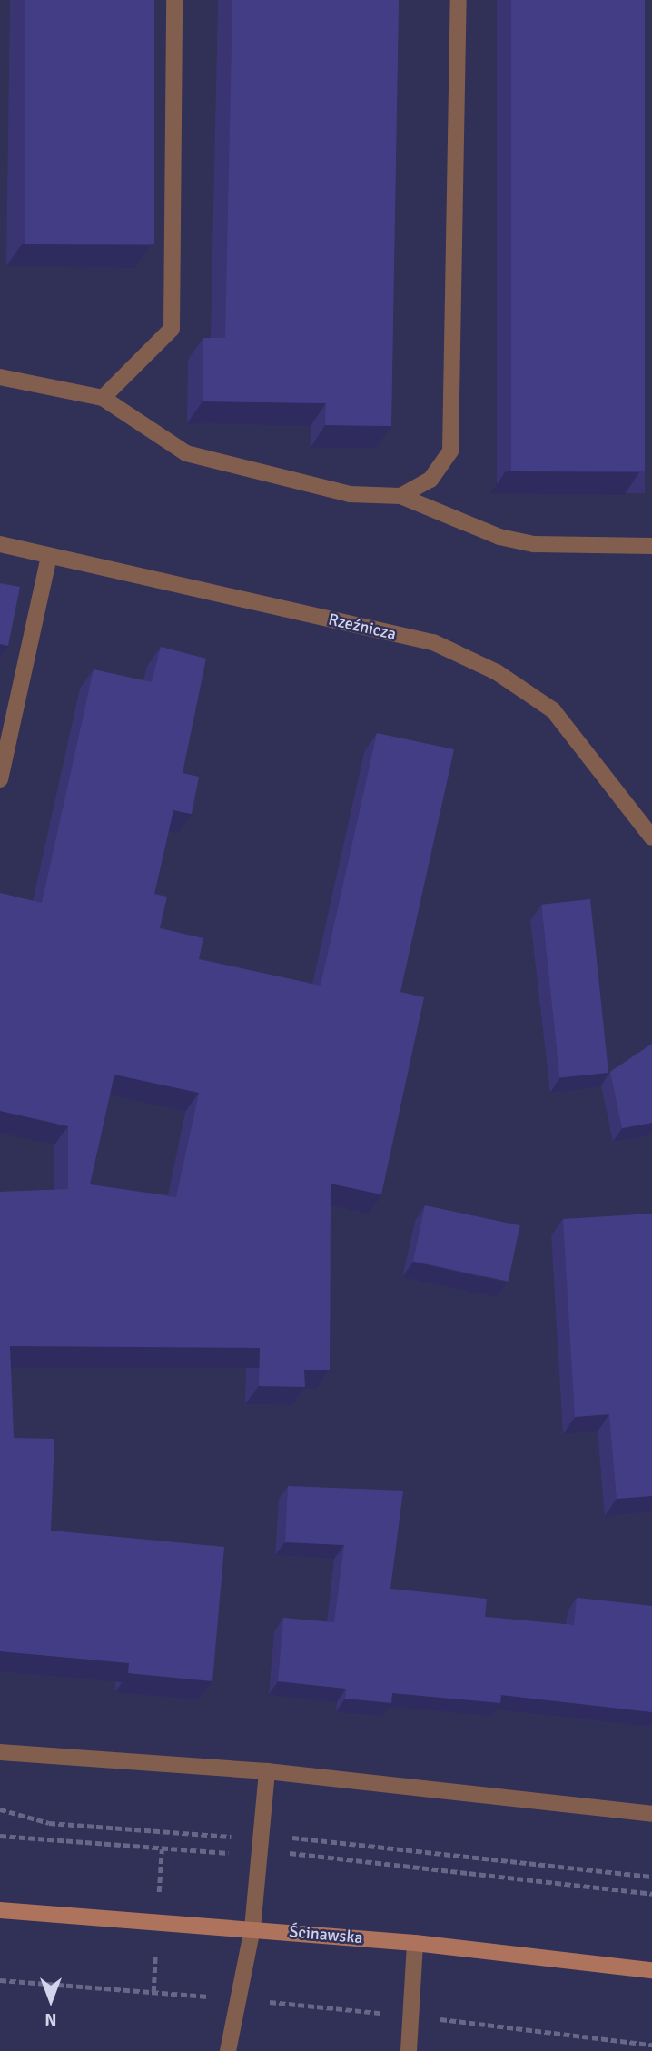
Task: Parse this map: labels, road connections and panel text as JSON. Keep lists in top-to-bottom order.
{
  "streets": {
    "main road": ["Ścinawska"],
    "street": ["Rzeźnicza"]
  },
  "north": "bottom"
}
